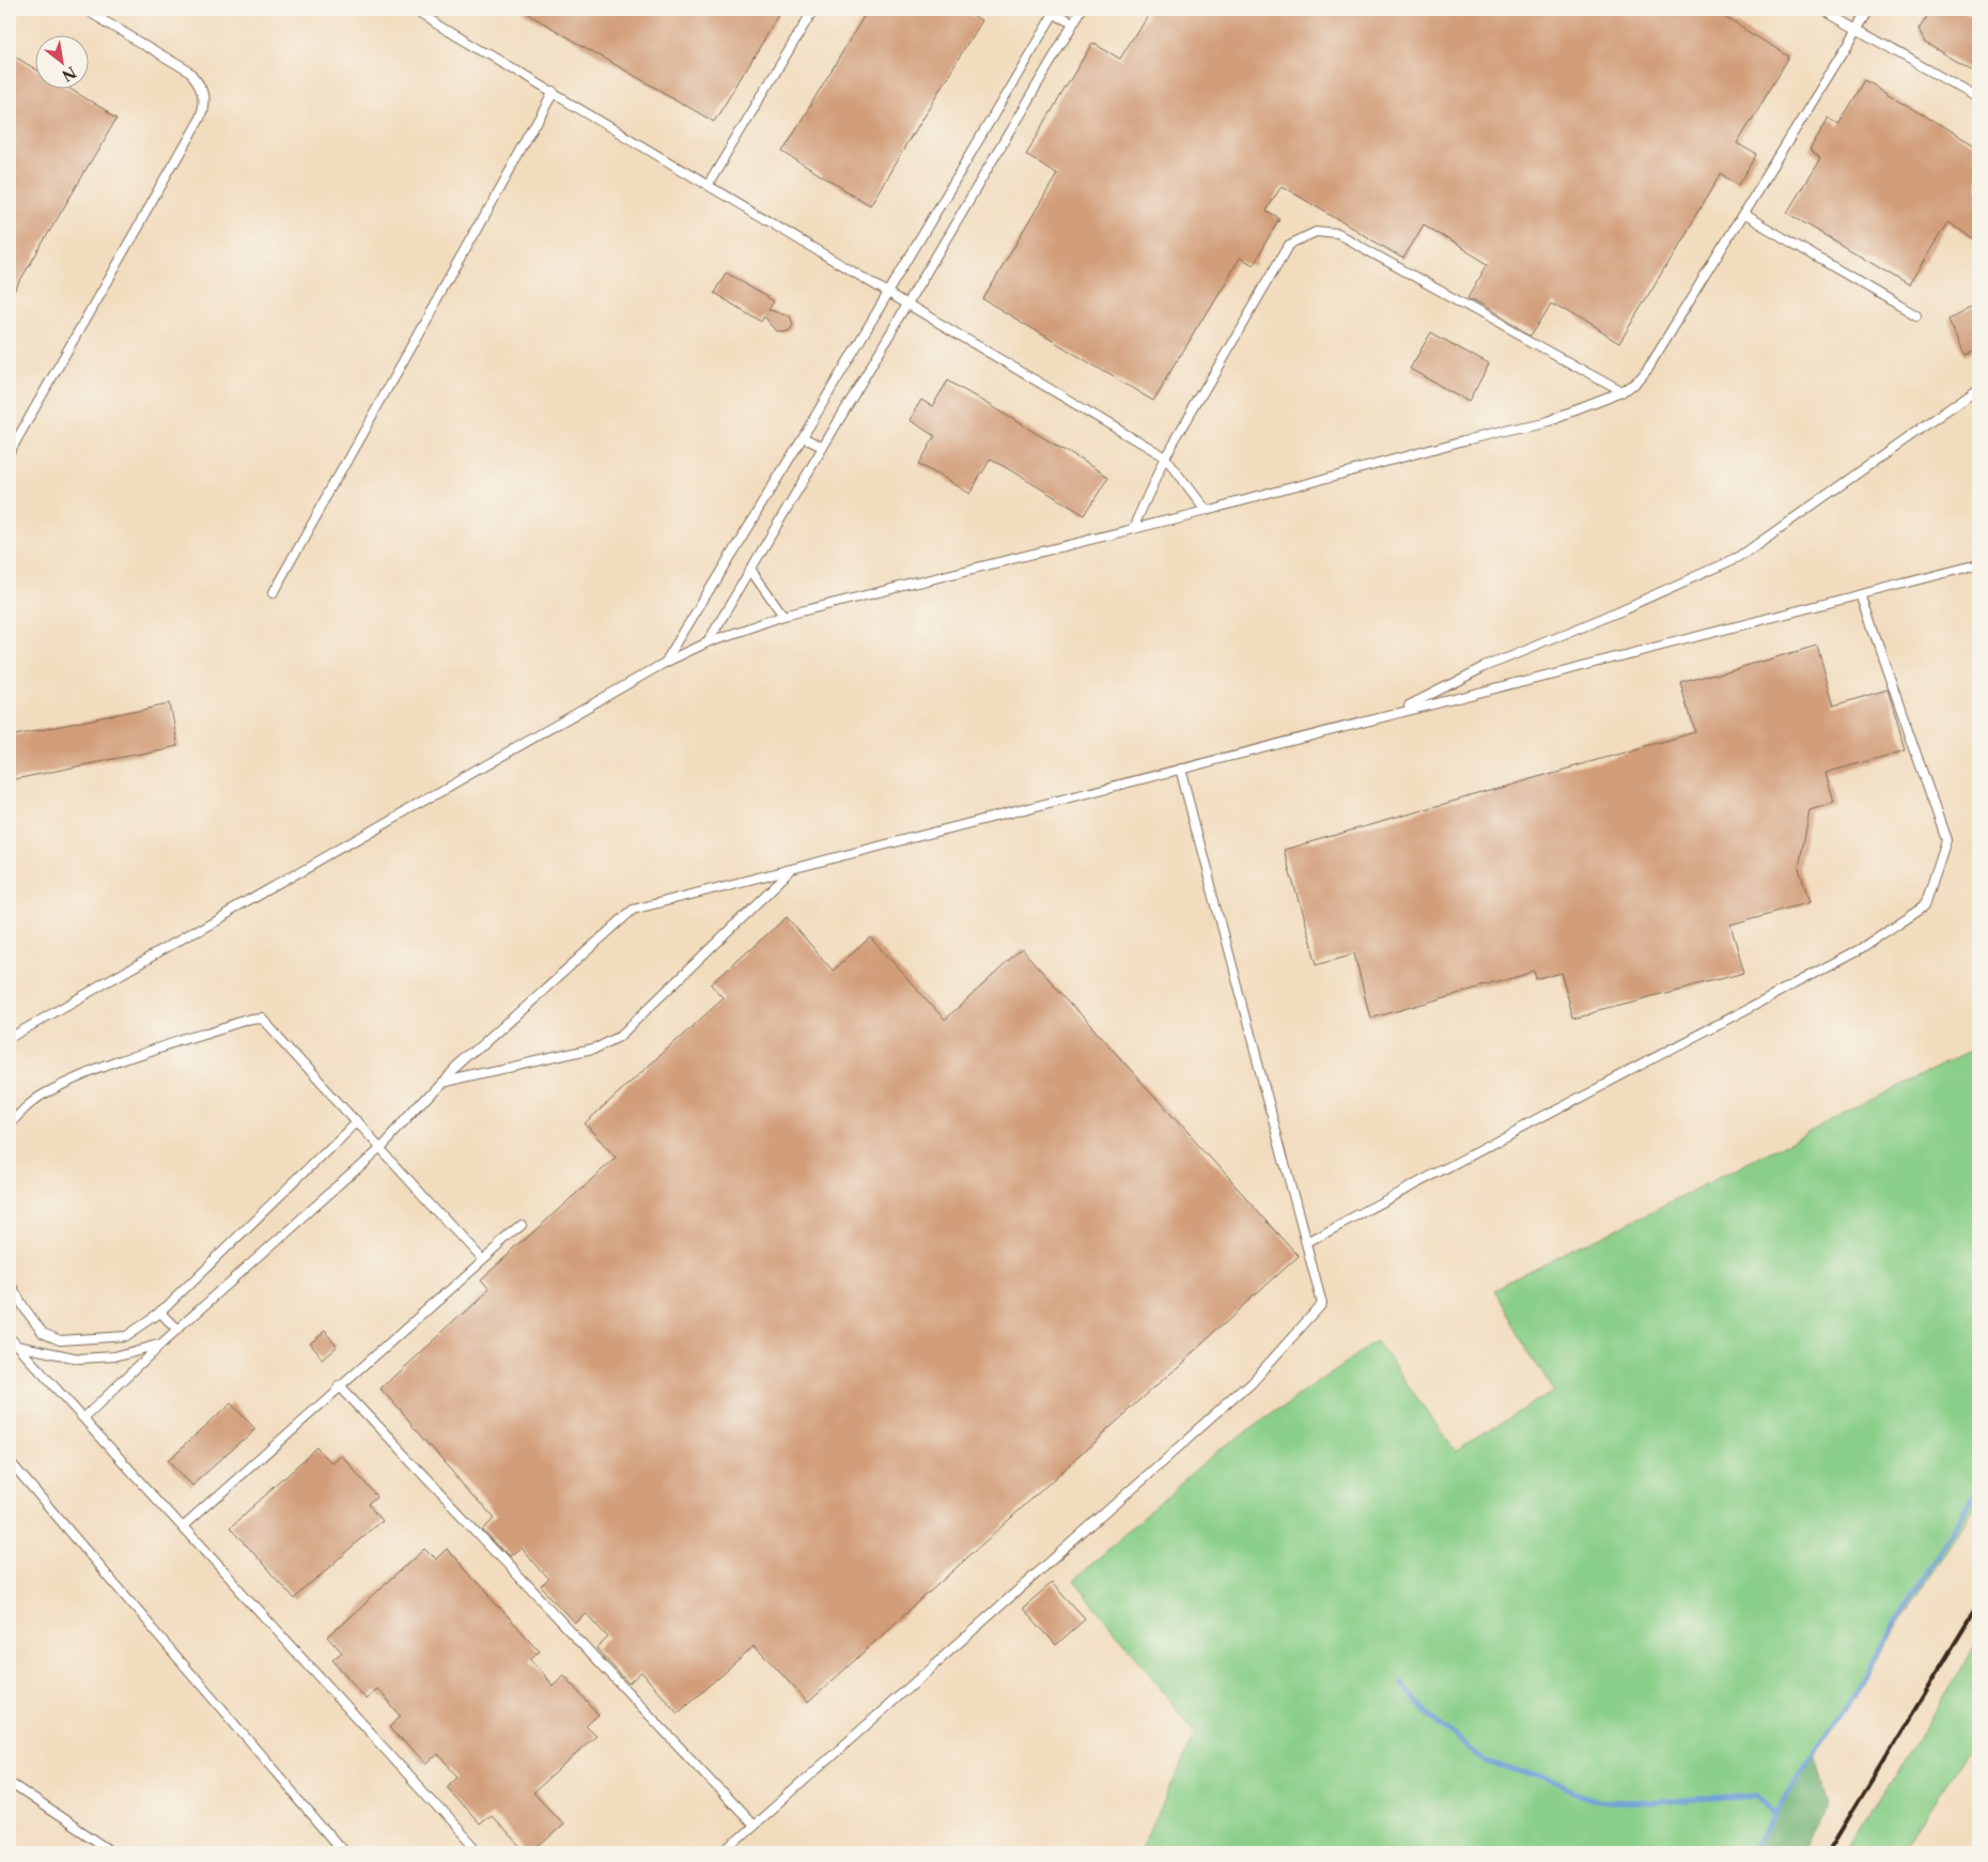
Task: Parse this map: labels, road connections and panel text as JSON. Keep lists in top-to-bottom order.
{
  "north": "bottom right"
}
